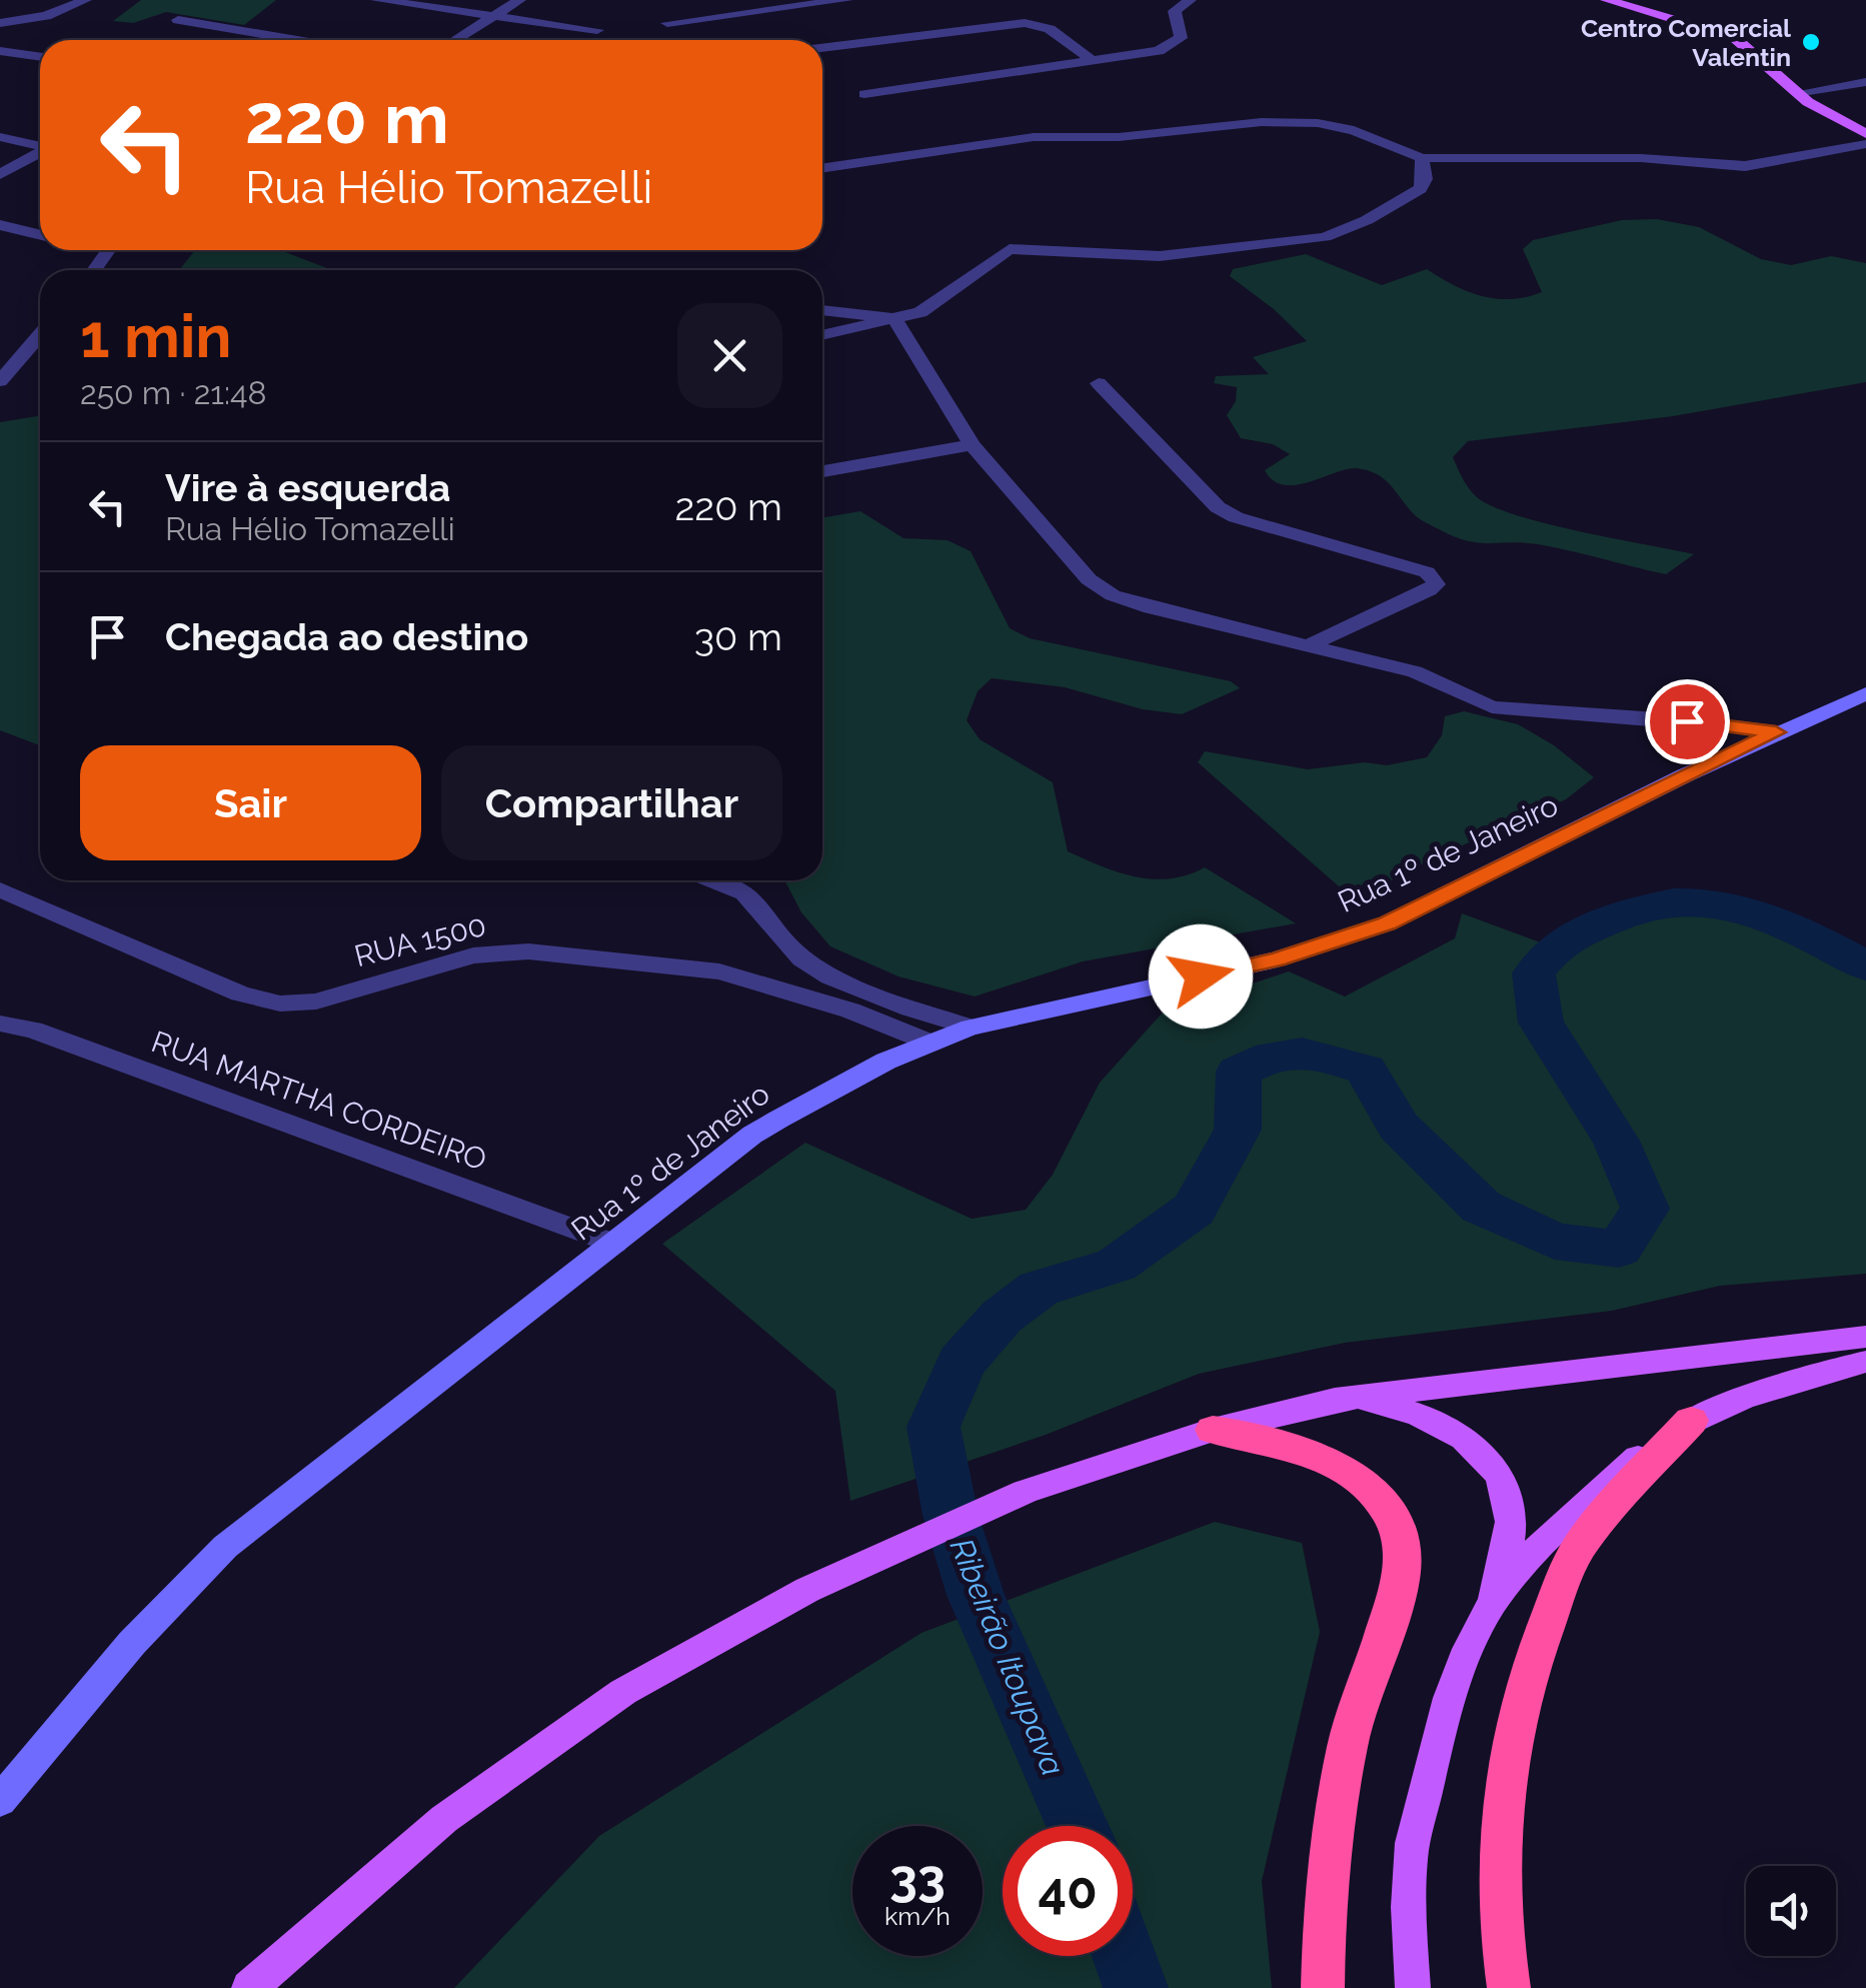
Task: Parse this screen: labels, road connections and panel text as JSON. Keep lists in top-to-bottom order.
{
  "streets": {
    "street": ["Rua 1º de Janeiro", "RUA 1500", "RUA MARTHA CORDEIRO"]
  },
  "crossings": [
    ["Rua 1º de Janeiro", "RUA 1500"],
    ["Rua 1º de Janeiro", "RUA MARTHA CORDEIRO"]
  ],
  "water": ["Ribeirão Itoupava"],
  "places": ["Centro Comercial Valentin"],
  "page": {
    "turn": ["220 m", "Rua Hélio Tomazelli"],
    "heading": ["1 min", "250 m · 21:48"],
    "list": [
      {
        "name": "Vire à esquerda",
        "note": "Rua Hélio Tomazelli",
        "value": "220 m"
      },
      {
        "name": "Chegada ao destino",
        "value": "30 m"
      }
    ],
    "buttons": ["Sair", "Compartilhar"],
    "speed": "33 km/h",
    "limit": "40"
  }
}
